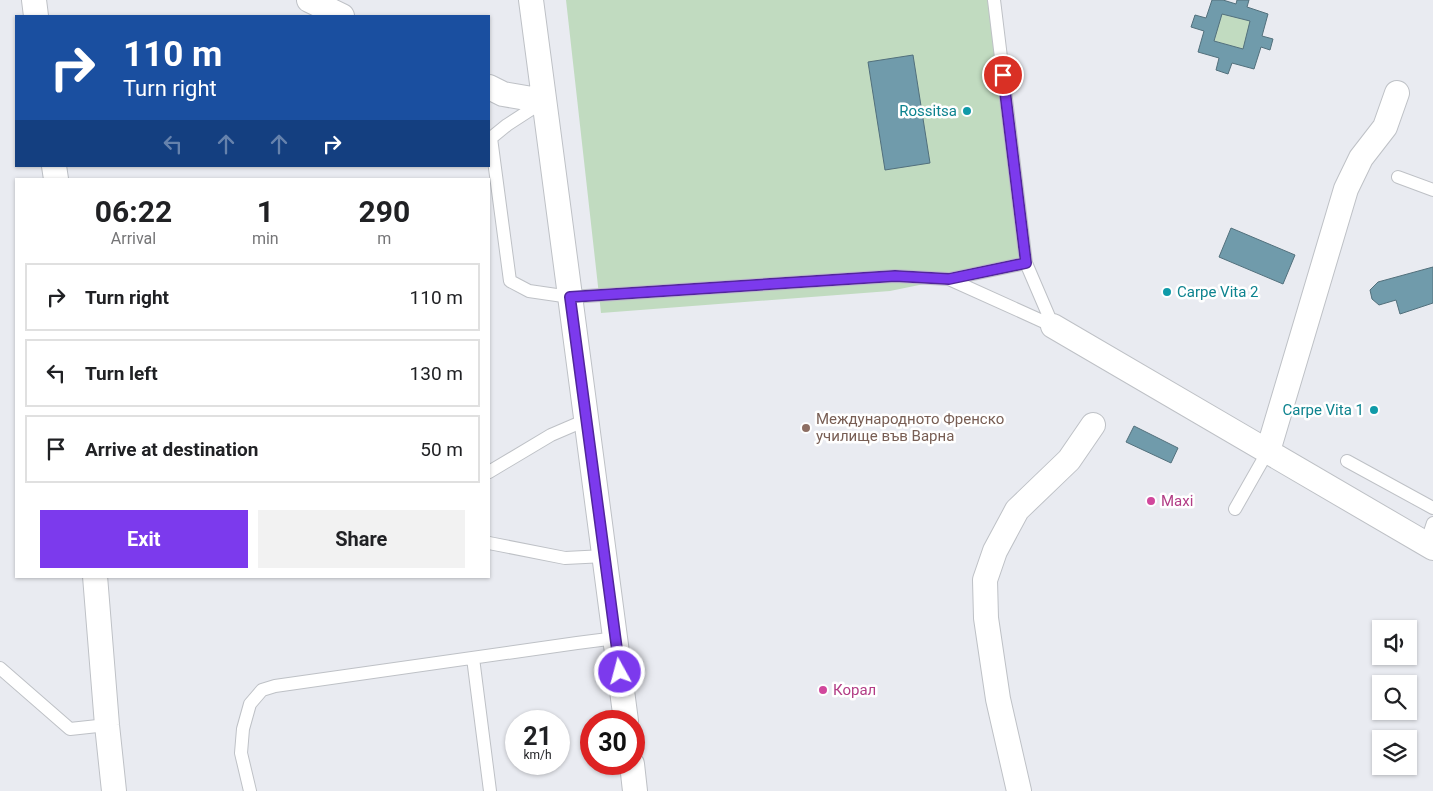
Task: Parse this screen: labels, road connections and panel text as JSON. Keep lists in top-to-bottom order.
{
  "places": [
    "Rossitsa",
    "Carpe Vita 2",
    "Carpe Vita 1",
    "Международното Френско училище във Варна",
    "Maxi",
    "Корал"
  ],
  "page": {
    "turn": ["110 m", "Turn right"],
    "eta": [
      "06:22",
      "Arrival",
      "1",
      "min",
      "290",
      "m"
    ],
    "list": [
      {
        "name": "Turn right",
        "value": "110 m"
      },
      {
        "name": "Turn left",
        "value": "130 m"
      },
      {
        "name": "Arrive at destination",
        "value": "50 m"
      }
    ],
    "buttons": ["Exit", "Share"],
    "speed": "21 km/h",
    "limit": "30"
  }
}
